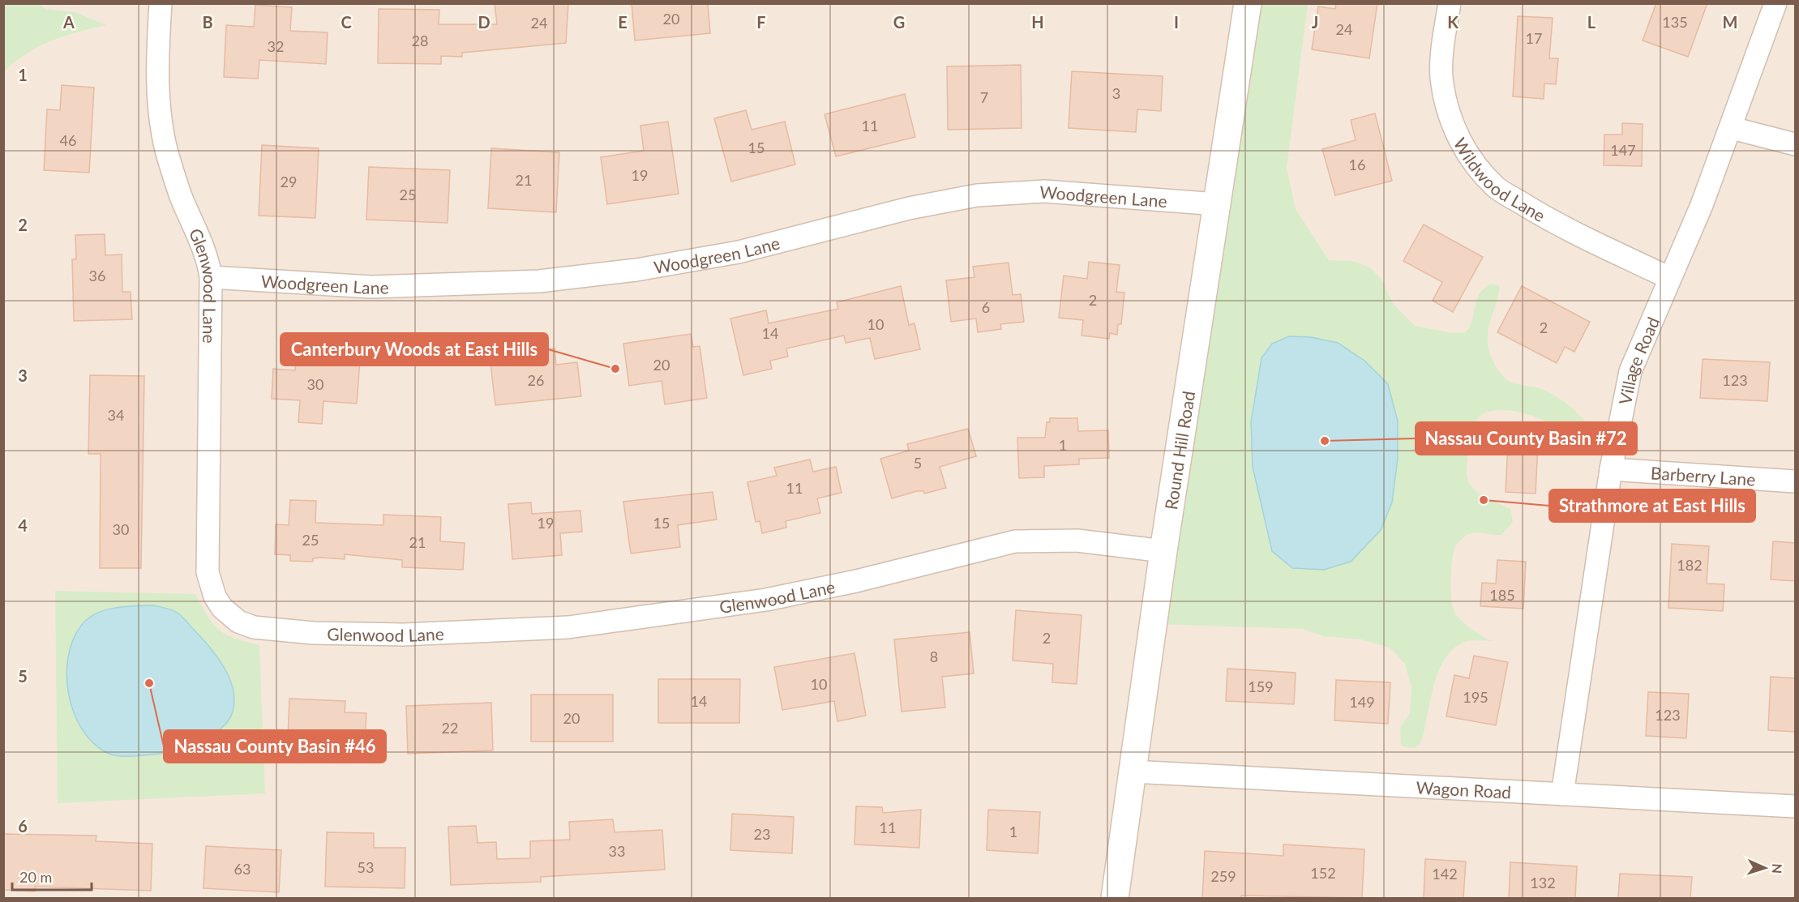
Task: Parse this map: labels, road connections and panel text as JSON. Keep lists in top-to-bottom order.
{
  "streets": {
    "street": [
      "Wildwood Lane",
      "Woodgreen Lane",
      "Glenwood Lane",
      "Village Road",
      "Round Hill Road",
      "Barberry Lane",
      "Wagon Road"
    ]
  },
  "crossings": [
    ["Wildwood Lane", "Village Road"],
    ["Woodgreen Lane", "Glenwood Lane"],
    ["Woodgreen Lane", "Round Hill Road"],
    ["Glenwood Lane", "Round Hill Road"],
    ["Village Road", "Barberry Lane"],
    ["Village Road", "Wagon Road"],
    ["Round Hill Road", "Wagon Road"]
  ],
  "places": [
    "Canterbury Woods at East Hills",
    "Nassau County Basin #72",
    "Strathmore at East Hills",
    "Nassau County Basin #46"
  ],
  "house_numbers": [
    "20",
    "135",
    "24",
    "24",
    "17",
    "28",
    "32",
    "3",
    "7",
    "11",
    "46",
    "15",
    "147",
    "16",
    "19",
    "21",
    "29",
    "25",
    "36",
    "2",
    "6",
    "10",
    "2",
    "14",
    "20",
    "26",
    "123",
    "30",
    "34",
    "1",
    "5",
    "11",
    "19",
    "15",
    "30",
    "25",
    "21",
    "182",
    "185",
    "2",
    "8",
    "10",
    "159",
    "195",
    "14",
    "149",
    "123",
    "20",
    "22",
    "11",
    "1",
    "23",
    "33",
    "53",
    "63",
    "152",
    "142",
    "259",
    "132"
  ],
  "scale_bar": "20 m",
  "north": "right",
  "grid": {
    "columns": [
      "A",
      "B",
      "C",
      "D",
      "E",
      "F",
      "G",
      "H",
      "I",
      "J",
      "K",
      "L",
      "M"
    ],
    "rows": [
      "1",
      "2",
      "3",
      "4",
      "5",
      "6"
    ]
  }
}
